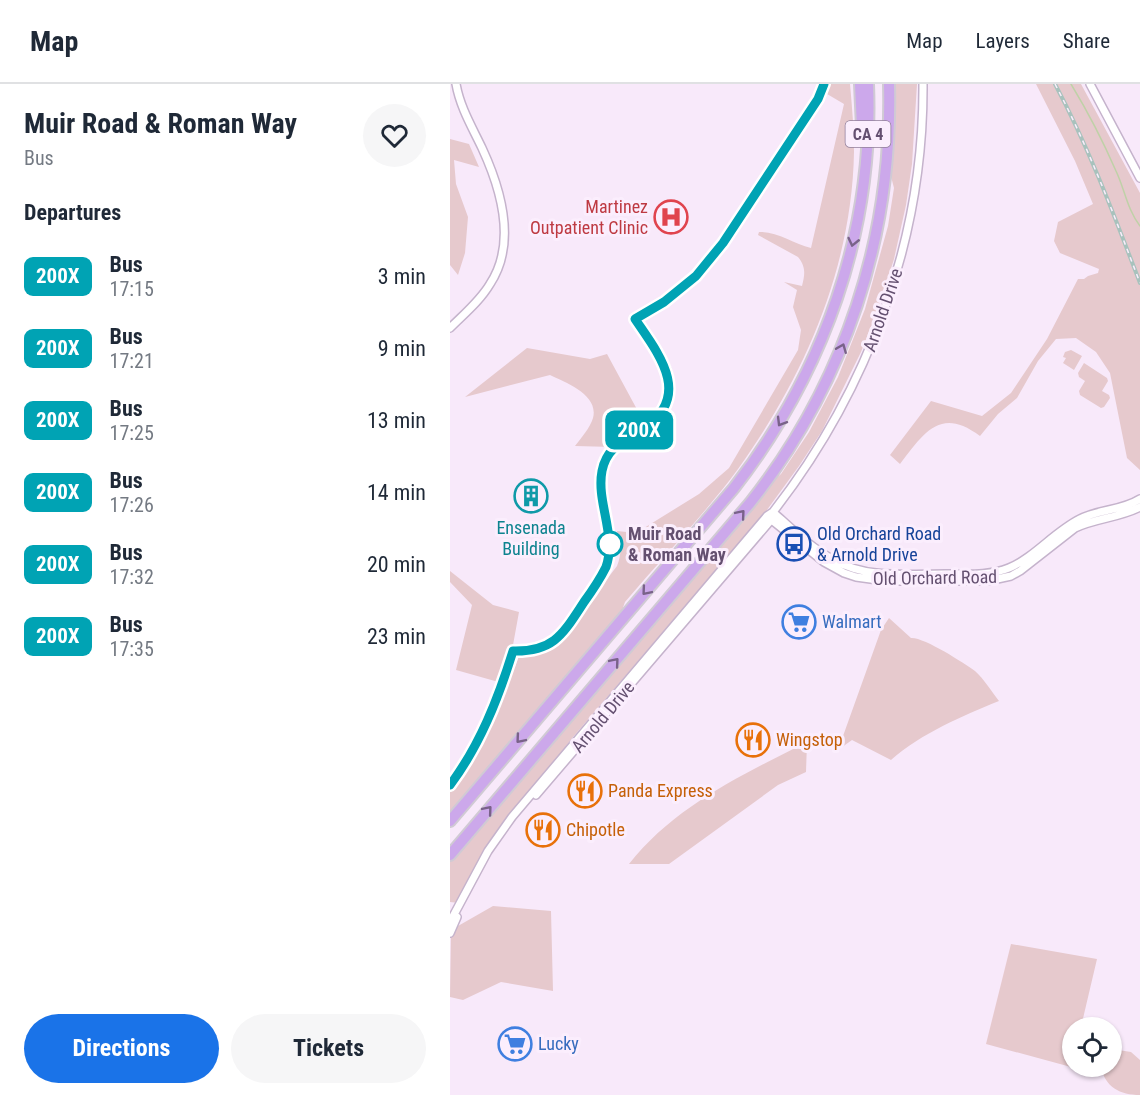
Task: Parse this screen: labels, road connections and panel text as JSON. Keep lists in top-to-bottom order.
{
  "streets": {
    "highway": ["CA 4"],
    "street": ["Arnold Drive", "Old Orchard Road"]
  },
  "crossings": [
    ["Arnold Drive", "Old Orchard Road"]
  ],
  "places": {
    "hospital": ["Martinez Outpatient Clinic"],
    "building": ["Ensenada Building"],
    "other": ["Muir Road & Roman Way"],
    "bus stop": ["Old Orchard Road & Arnold Drive"],
    "supermarket": ["Walmart", "Lucky"],
    "restaurant": ["Wingstop", "Panda Express", "Chipotle"]
  },
  "lines": ["bus line 200X"],
  "page": {
    "header": "Map",
    "nav": ["Map", "Layers", "Share"],
    "heading": [
      ["Muir Road & Roman Way", "Bus"],
      "Departures"
    ],
    "on_map": "200X",
    "list": [
      {
        "mark": "200X",
        "name": "Bus",
        "note": "17:15",
        "value": "3 min"
      },
      {
        "mark": "200X",
        "name": "Bus",
        "note": "17:21",
        "value": "9 min"
      },
      {
        "mark": "200X",
        "name": "Bus",
        "note": "17:25",
        "value": "13 min"
      },
      {
        "mark": "200X",
        "name": "Bus",
        "note": "17:26",
        "value": "14 min"
      },
      {
        "mark": "200X",
        "name": "Bus",
        "note": "17:32",
        "value": "20 min"
      },
      {
        "mark": "200X",
        "name": "Bus",
        "note": "17:35",
        "value": "23 min"
      }
    ],
    "buttons": ["Directions", "Tickets"]
  }
}
